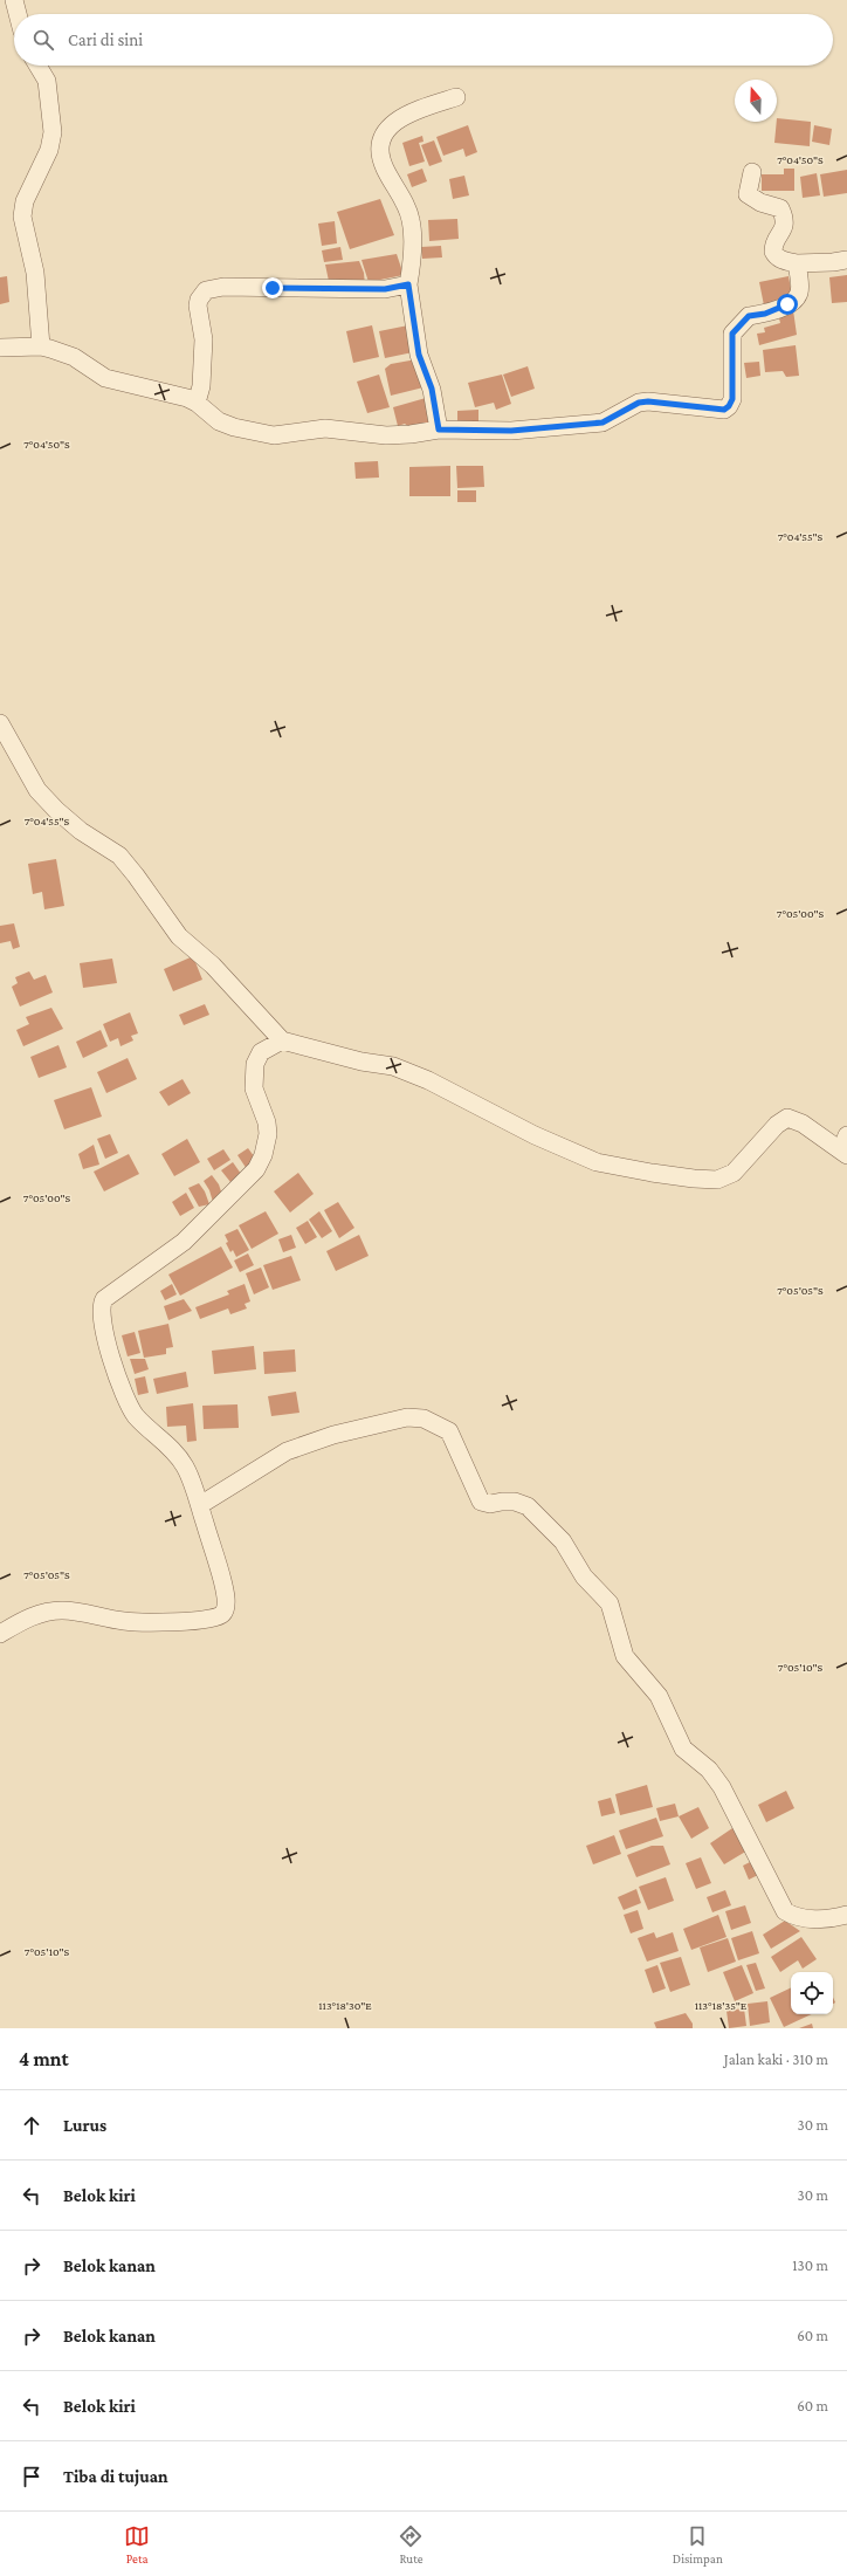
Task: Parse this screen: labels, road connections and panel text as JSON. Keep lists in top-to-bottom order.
{
  "north": "top",
  "page": {
    "search": "Cari di sini",
    "heading": ["4 mnt", "Jalan kaki · 310 m"],
    "list": [
      ["Lurus", "30 m"],
      ["Belok kiri", "30 m"],
      ["Belok kanan", "130 m"],
      ["Belok kanan", "60 m"],
      ["Belok kiri", "60 m"],
      "Tiba di tujuan"
    ],
    "nav": ["Peta", "Rute", "Disimpan"]
  },
  "coordinates": [
    "7°04'50\"S",
    "7°04'55\"S",
    "7°05'00\"S",
    "7°05'05\"S",
    "7°05'10\"S",
    "113°18'30\"E",
    "113°18'35\"E"
  ]
}
